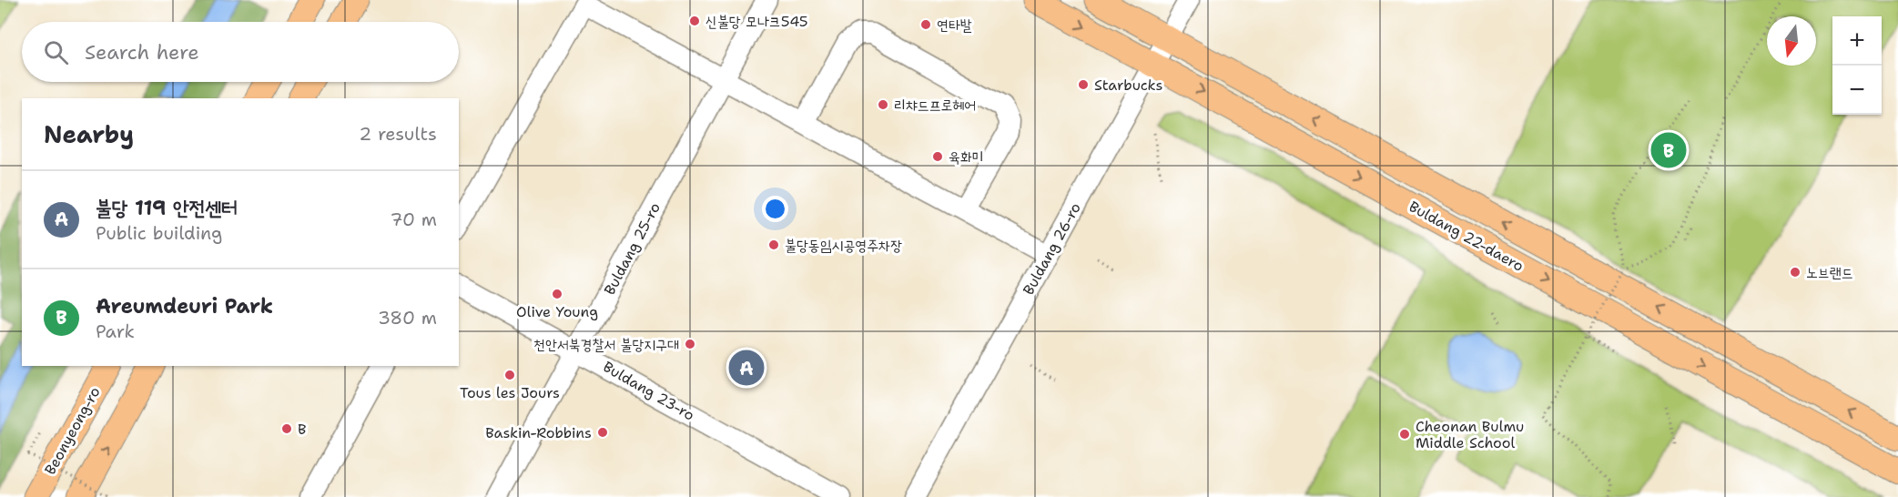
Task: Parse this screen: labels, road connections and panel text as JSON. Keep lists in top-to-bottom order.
{
  "streets": {
    "main road": ["Buldang 22-daero", "Beonyeong-ro"],
    "street": ["Buldang 25-ro", "Buldang 26-ro", "Buldang 23-ro"]
  },
  "crossings": [
    ["Buldang 22-daero", "Buldang 26-ro"],
    ["Buldang 25-ro", "Buldang 23-ro"]
  ],
  "places": [
    "신불당 모나크545",
    "연타발",
    "Starbucks",
    "리챠드프로헤어",
    "육화미",
    "불당동임시공영주차장",
    "노브랜드",
    "Olive Young",
    "천안서북경찰서 불당지구대",
    "Tous les Jours",
    "B",
    "Baskin-Robbins",
    "Cheonan Bulmu Middle School"
  ],
  "north": "bottom",
  "page": {
    "map_buttons": ["+", "−"],
    "search": "Search here",
    "heading": ["Nearby", "2 results"],
    "pins": ["B", "A"],
    "list": [
      {
        "mark": "A",
        "name": "불당 119 안전센터",
        "note": "Public building",
        "value": "70 m"
      },
      {
        "mark": "B",
        "name": "Areumdeuri Park",
        "note": "Park",
        "value": "380 m"
      }
    ]
  }
}
